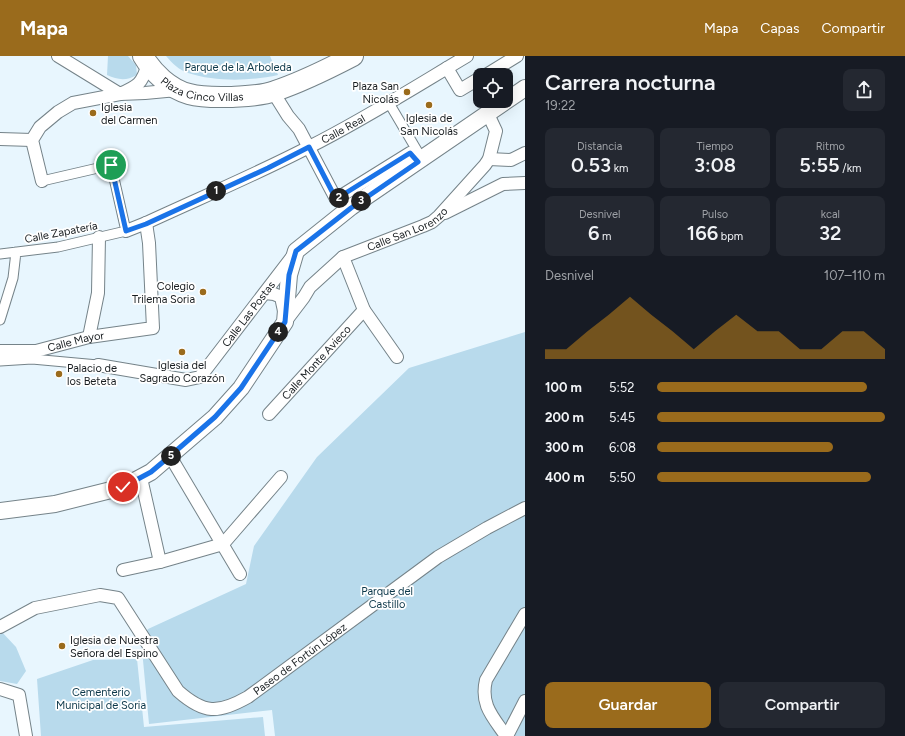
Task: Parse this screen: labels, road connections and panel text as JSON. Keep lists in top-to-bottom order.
{
  "streets": {
    "main road": ["Plaza Cinco Villas"],
    "street": [
      "Calle Real",
      "Calle San Lorenzo",
      "Calle Zapatería",
      "Calle Las Postas",
      "Calle Mayor",
      "Calle Monte Avieco",
      "Paseo de Fortún López"
    ]
  },
  "crossings": [
    ["Calle Real", "Calle Zapatería"],
    ["Calle Real", "Calle Mayor"],
    ["Calle San Lorenzo", "Calle Las Postas"]
  ],
  "parks": ["Parque de la Arboleda", "Parque del Castillo", "Cementerio Municipal de Soria"],
  "places": [
    "Plaza San Nicolás",
    "Iglesia de San Nicolás",
    "Iglesia del Carmen",
    "Colegio Trilema Soria",
    "Iglesia del Sagrado Corazón",
    "Palacio de los Beteta",
    "Iglesia de Nuestra Señora del Espino"
  ],
  "page": {
    "header": "Mapa",
    "nav": ["Mapa", "Capas", "Compartir"],
    "heading": ["Carrera nocturna", "19:22"],
    "stats": [
      ["Distancia", "0.53 km"],
      ["Tiempo", "3:08"],
      ["Ritmo", "5:55 /km"],
      ["Desnivel", "6 m"],
      ["Pulso", "166 bpm"],
      ["kcal", "32"]
    ],
    "pins": [
      "1",
      "2",
      "3",
      "4",
      "5"
    ],
    "chart": ["Desnivel", "107–110 m"],
    "list": [
      {
        "name": "100 m",
        "note": "5:52"
      },
      {
        "name": "200 m",
        "note": "5:45"
      },
      {
        "name": "300 m",
        "note": "6:08"
      },
      {
        "name": "400 m",
        "note": "5:50"
      }
    ],
    "buttons": ["Guardar", "Compartir"]
  }
}
